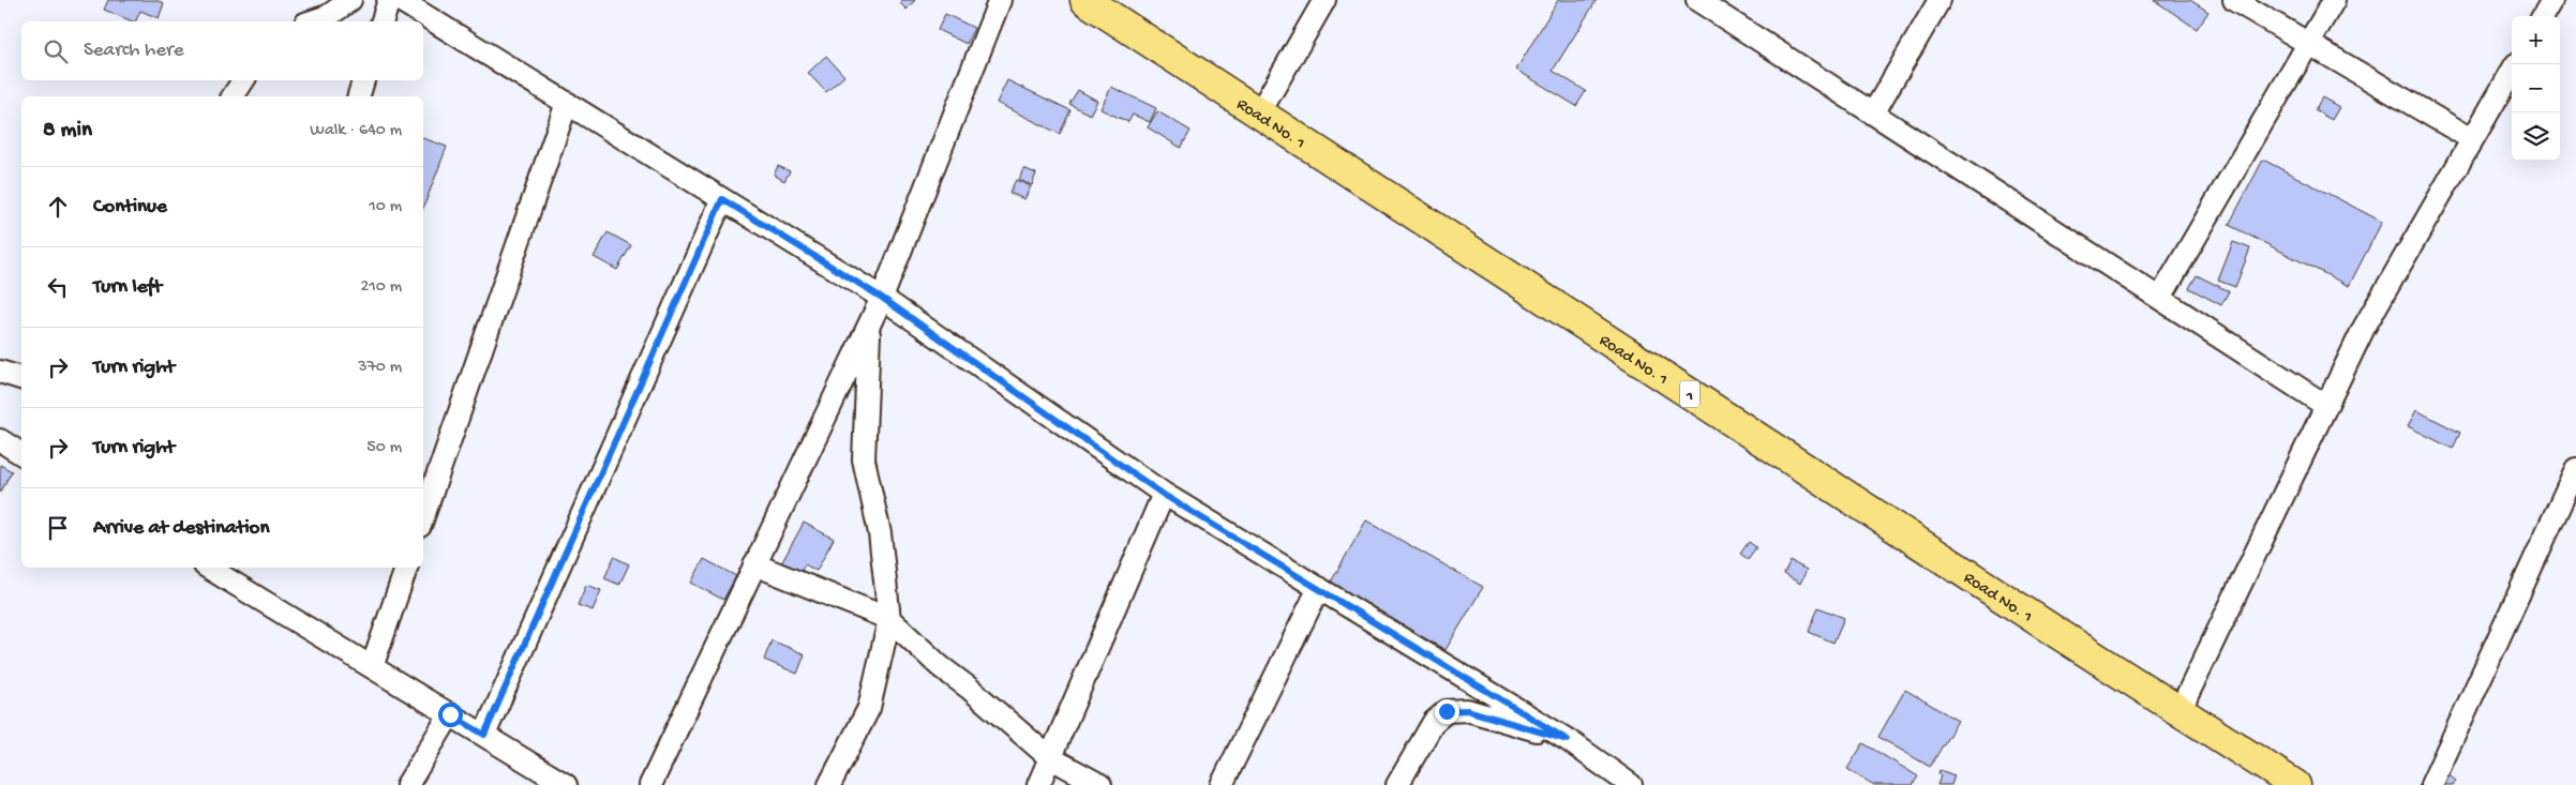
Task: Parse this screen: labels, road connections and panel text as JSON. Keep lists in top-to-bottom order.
{
  "streets": {
    "highway": ["Road No. 1", "1"]
  },
  "page": {
    "map_buttons": ["+", "−"],
    "search": "Search here",
    "heading": ["8 min", "Walk · 640 m"],
    "list": [
      ["Continue", "10 m"],
      ["Turn left", "210 m"],
      ["Turn right", "370 m"],
      ["Turn right", "50 m"],
      "Arrive at destination"
    ]
  }
}
